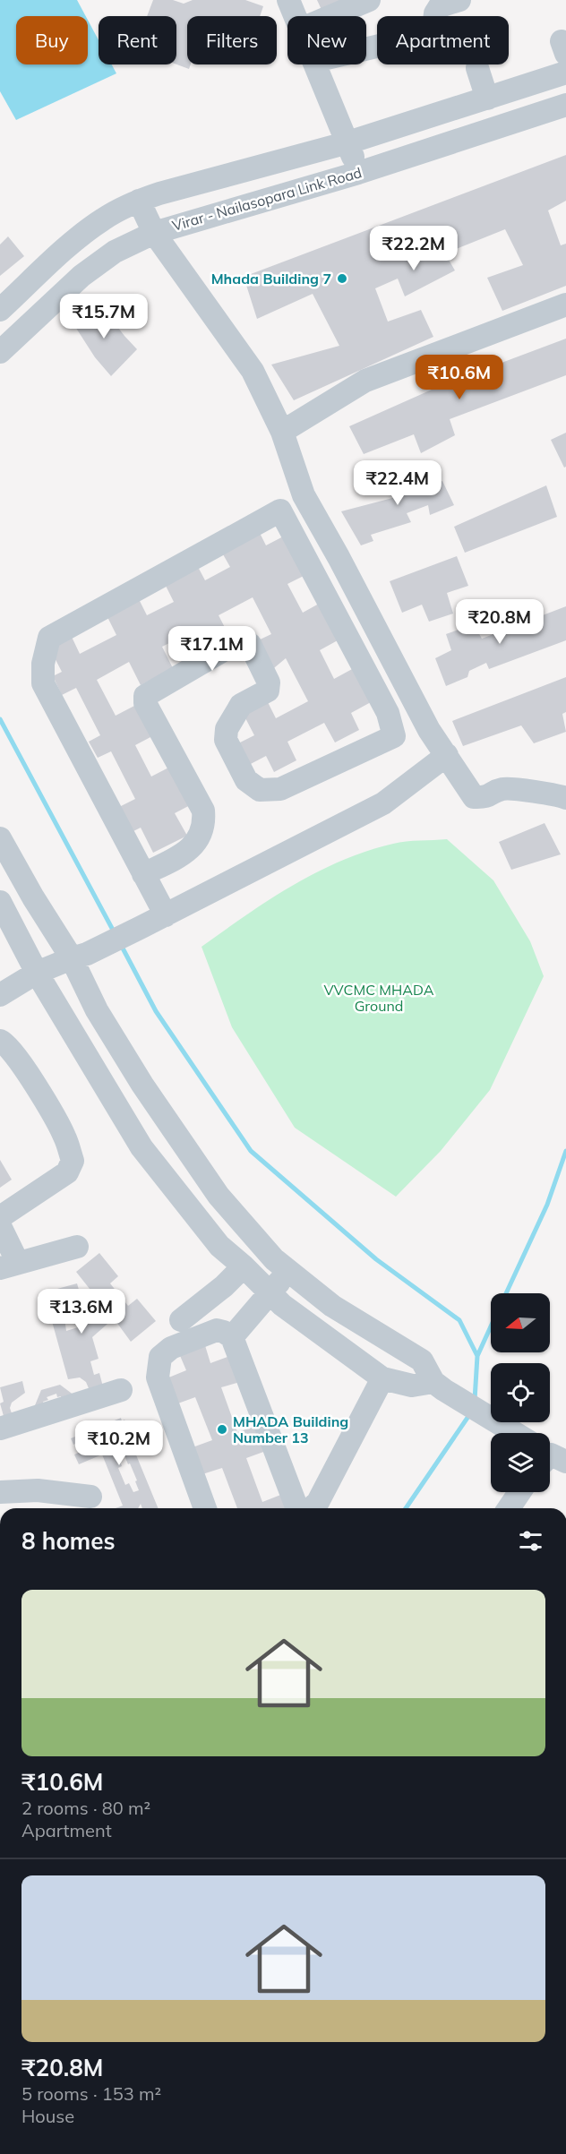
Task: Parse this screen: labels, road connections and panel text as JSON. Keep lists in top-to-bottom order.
{
  "streets": {
    "street": ["Virar - Nailasopara Link Road"]
  },
  "parks": ["VVCMC MHADA Ground"],
  "places": ["Mhada Building 7", "MHADA Building Number 13"],
  "north": "left",
  "page": {
    "chip": [
      "Buy",
      "Rent",
      "Filters",
      "New",
      "Apartment"
    ],
    "price": [
      "₹22.2M",
      "₹15.7M",
      "₹10.6M",
      "₹22.4M",
      "₹20.8M",
      "₹17.1M",
      "₹13.6M",
      "₹10.2M"
    ],
    "heading": "8 homes",
    "list": [
      {
        "name": "₹10.6M",
        "note": "2 rooms · 80 m² · Apartment"
      },
      {
        "name": "₹20.8M",
        "note": "5 rooms · 153 m² · House"
      }
    ]
  }
}
